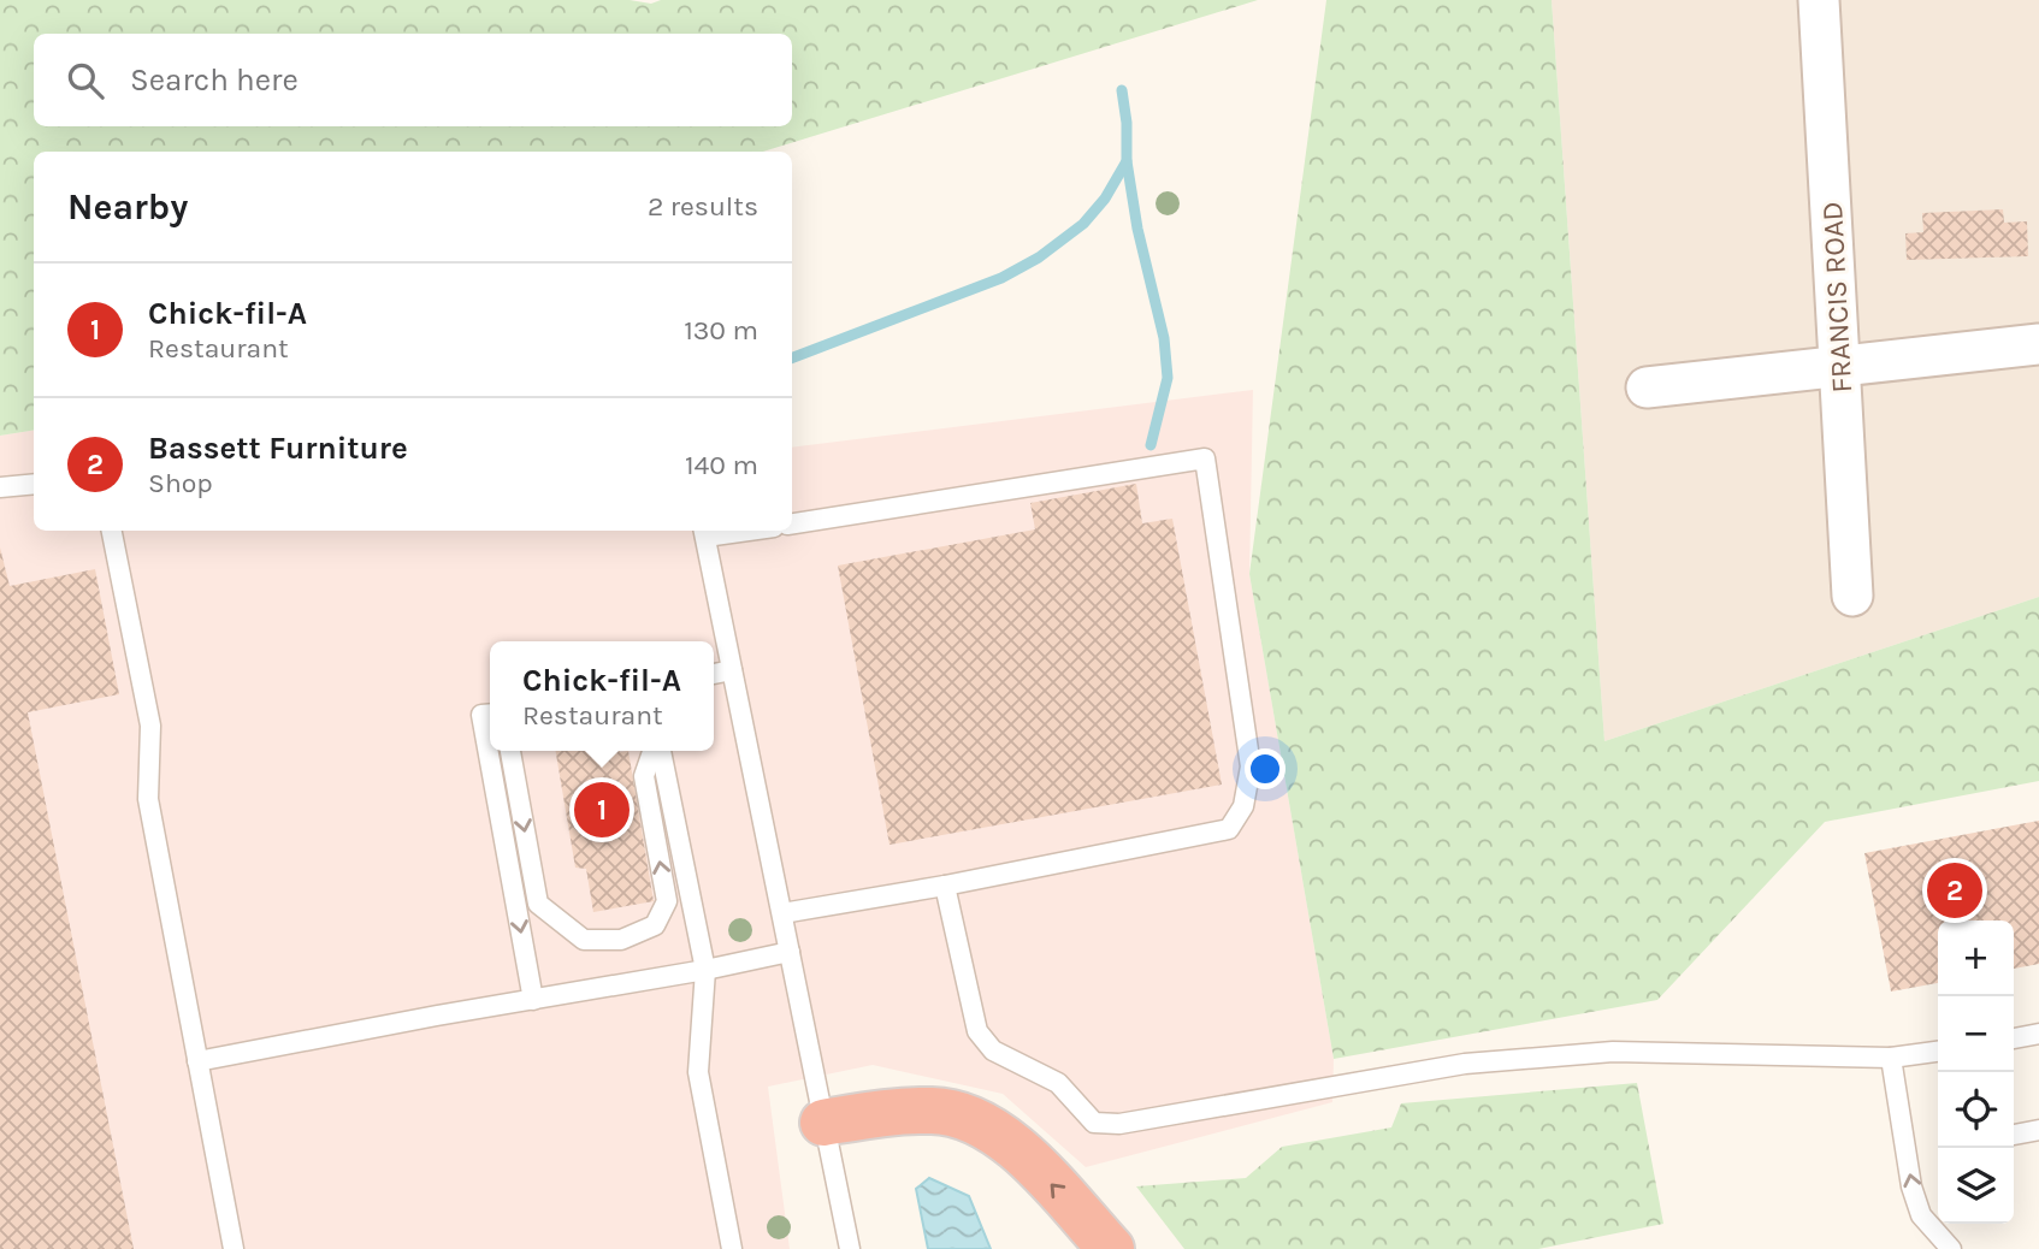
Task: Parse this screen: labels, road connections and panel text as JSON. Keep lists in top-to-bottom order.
{
  "streets": {
    "street": ["FRANCIS ROAD"]
  },
  "page": {
    "search": "Search here",
    "heading": ["Nearby", "2 results"],
    "list": [
      {
        "mark": "1",
        "name": "Chick-fil-A",
        "note": "Restaurant",
        "value": "130 m"
      },
      {
        "mark": "2",
        "name": "Bassett Furniture",
        "note": "Shop",
        "value": "140 m"
      }
    ],
    "popup": ["Chick-fil-A", "Restaurant"],
    "pins": ["1", "2"],
    "map_buttons": ["+", "−"]
  }
}
